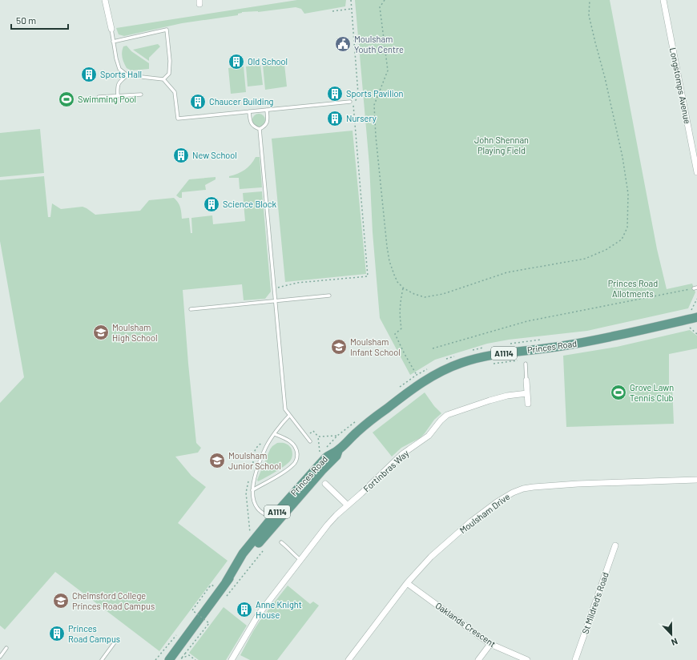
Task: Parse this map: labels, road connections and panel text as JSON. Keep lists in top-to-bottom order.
{
  "streets": {
    "main road": ["Princes Road", "A1114"],
    "street": [
      "Longstomps Avenue",
      "Fortinbras Way",
      "Moulsham Drive",
      "St Mildred's Road",
      "Oaklands Crescent"
    ]
  },
  "crossings": [
    ["Moulsham Drive", "Oaklands Crescent"]
  ],
  "parks": ["John Shennan Playing Field", "Princes Road Allotments"],
  "places": {
    "public building": ["Moulsham Youth Centre"],
    "building": [
      "Old School",
      "Sports Hall",
      "Sports Pavilion",
      "Chaucer Building",
      "Nursery",
      "New School",
      "Science Block",
      "Anne Knight House",
      "Princes Road Campus"
    ],
    "sports": ["Swimming Pool", "Grove Lawn Tennis Club"],
    "school or university": [
      "Moulsham High School",
      "Moulsham Infant School",
      "Moulsham Junior School",
      "Chelmsford College Princes Road Campus"
    ]
  },
  "scale_bar": "50 m",
  "north": "bottom"
}
